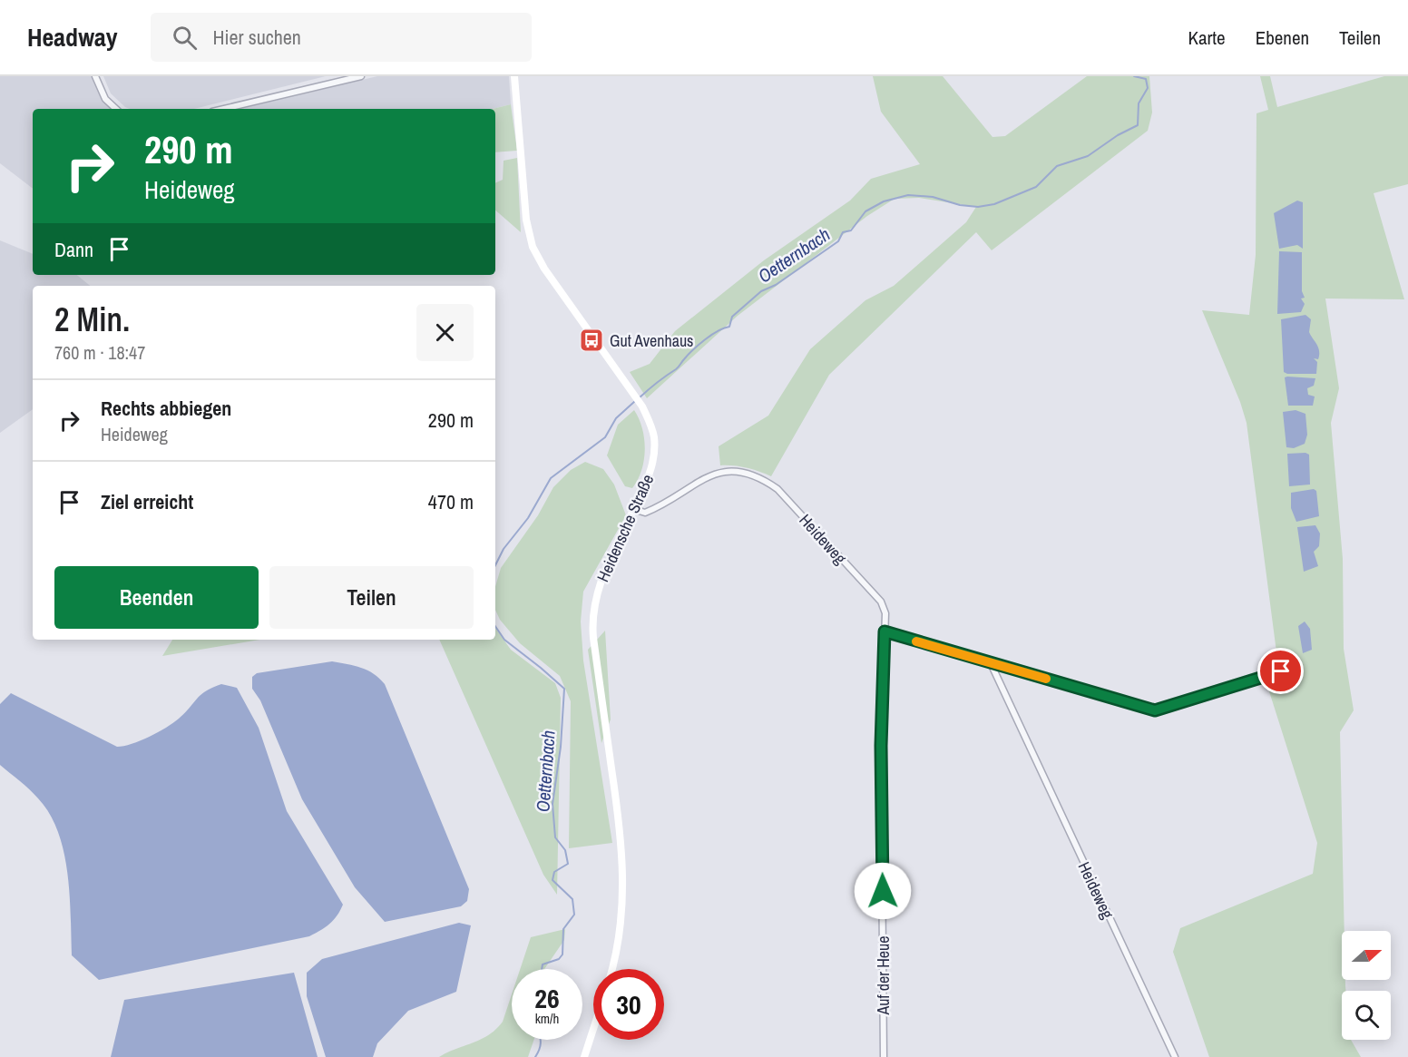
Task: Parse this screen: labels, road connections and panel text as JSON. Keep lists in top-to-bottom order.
{
  "streets": {
    "main road": ["Heidensche Straße"],
    "street": ["Heideweg", "Auf der Heue"]
  },
  "crossings": [
    ["Heidensche Straße", "Heideweg"],
    ["Heideweg", "Auf der Heue"]
  ],
  "water": ["Oetternbach"],
  "places": {
    "bus stop": ["Gut Avenhaus"]
  },
  "north": "right",
  "page": {
    "header": "Headway",
    "search": "Hier suchen",
    "nav": ["Karte", "Ebenen", "Teilen"],
    "turn": ["290 m", "Heideweg"],
    "then": "Dann",
    "heading": ["2 Min.", "760 m · 18:47"],
    "list": [
      {
        "name": "Rechts abbiegen",
        "note": "Heideweg",
        "value": "290 m"
      },
      {
        "name": "Ziel erreicht",
        "value": "470 m"
      }
    ],
    "buttons": ["Beenden", "Teilen"],
    "speed": "26 km/h",
    "limit": "30"
  }
}
